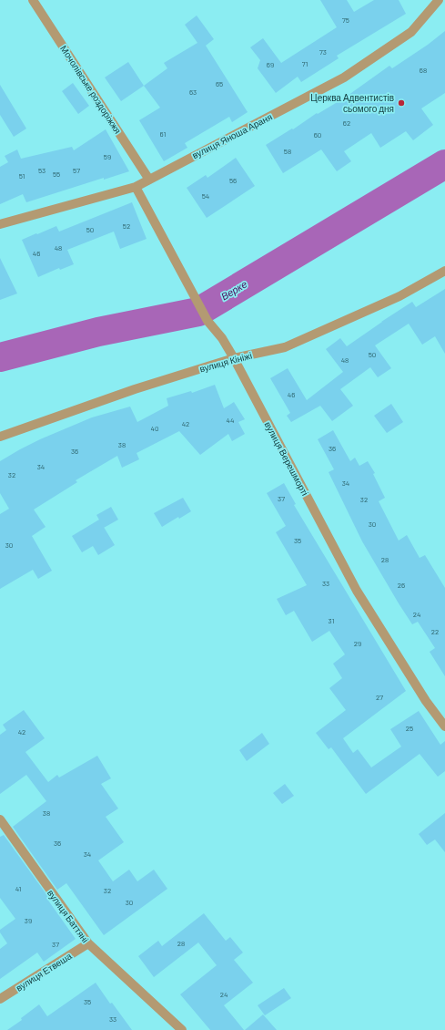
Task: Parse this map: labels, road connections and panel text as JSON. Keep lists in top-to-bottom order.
{
  "streets": {
    "street": [
      "Мочолівське роздоріжжя",
      "вулиця Яноша Араня",
      "вулиця Кініжі",
      "вулиця Верешморті",
      "вулиця Баттяні",
      "вулиця Етвеша"
    ]
  },
  "crossings": [
    ["Мочолівське роздоріжжя", "вулиця Яноша Араня"],
    ["вулиця Яноша Араня", "вулиця Верешморті"],
    ["вулиця Кініжі", "вулиця Верешморті"],
    ["вулиця Баттяні", "вулиця Етвеша"]
  ],
  "water": ["Верке"],
  "places": ["Церква Адвентистів сьомого дня"],
  "house_numbers": [
    "75",
    "73",
    "71",
    "69",
    "68",
    "65",
    "63",
    "62",
    "61",
    "60",
    "58",
    "59",
    "53",
    "57",
    "55",
    "51",
    "56",
    "54",
    "52",
    "50",
    "48",
    "46",
    "50",
    "48",
    "46",
    "44",
    "42",
    "40",
    "38",
    "36",
    "36",
    "34",
    "32",
    "34",
    "37",
    "32",
    "30",
    "35",
    "30",
    "28",
    "33",
    "26",
    "24",
    "31",
    "22",
    "29",
    "27",
    "25",
    "42",
    "38",
    "36",
    "34",
    "41",
    "32",
    "30",
    "39",
    "28",
    "37",
    "24",
    "35",
    "33"
  ]
}
